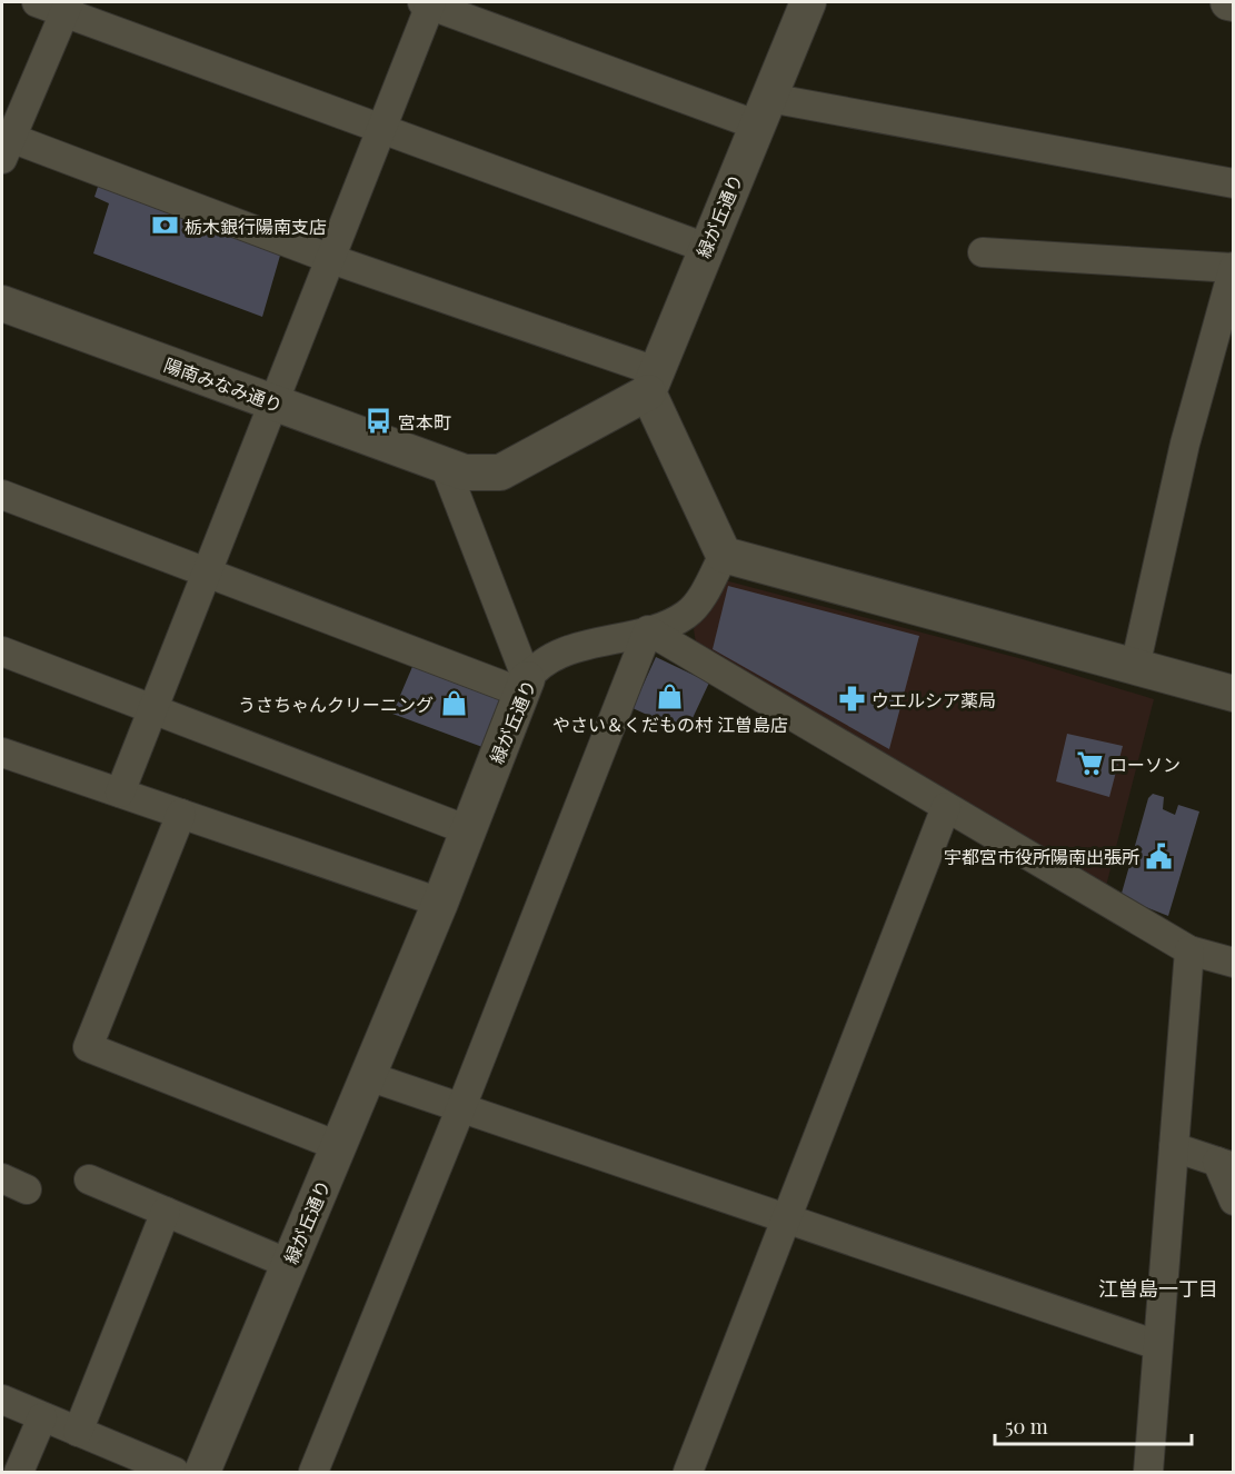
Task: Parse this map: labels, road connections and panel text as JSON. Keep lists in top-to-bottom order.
{
  "streets": {
    "street": ["緑が丘通り", "陽南みなみ通り"]
  },
  "crossings": [
    ["緑が丘通り", "陽南みなみ通り"]
  ],
  "districts": ["江曽島一丁目"],
  "places": {
    "bank": ["栃木銀行陽南支店"],
    "bus stop": ["宮本町"],
    "shop": ["やさい＆くだもの村 江曽島店", "うさちゃんクリーニング"],
    "pharmacy": ["ウエルシア薬局"],
    "supermarket": ["ローソン"],
    "public building": ["宇都宮市役所陽南出張所"]
  },
  "scale_bar": "50 m"
}
